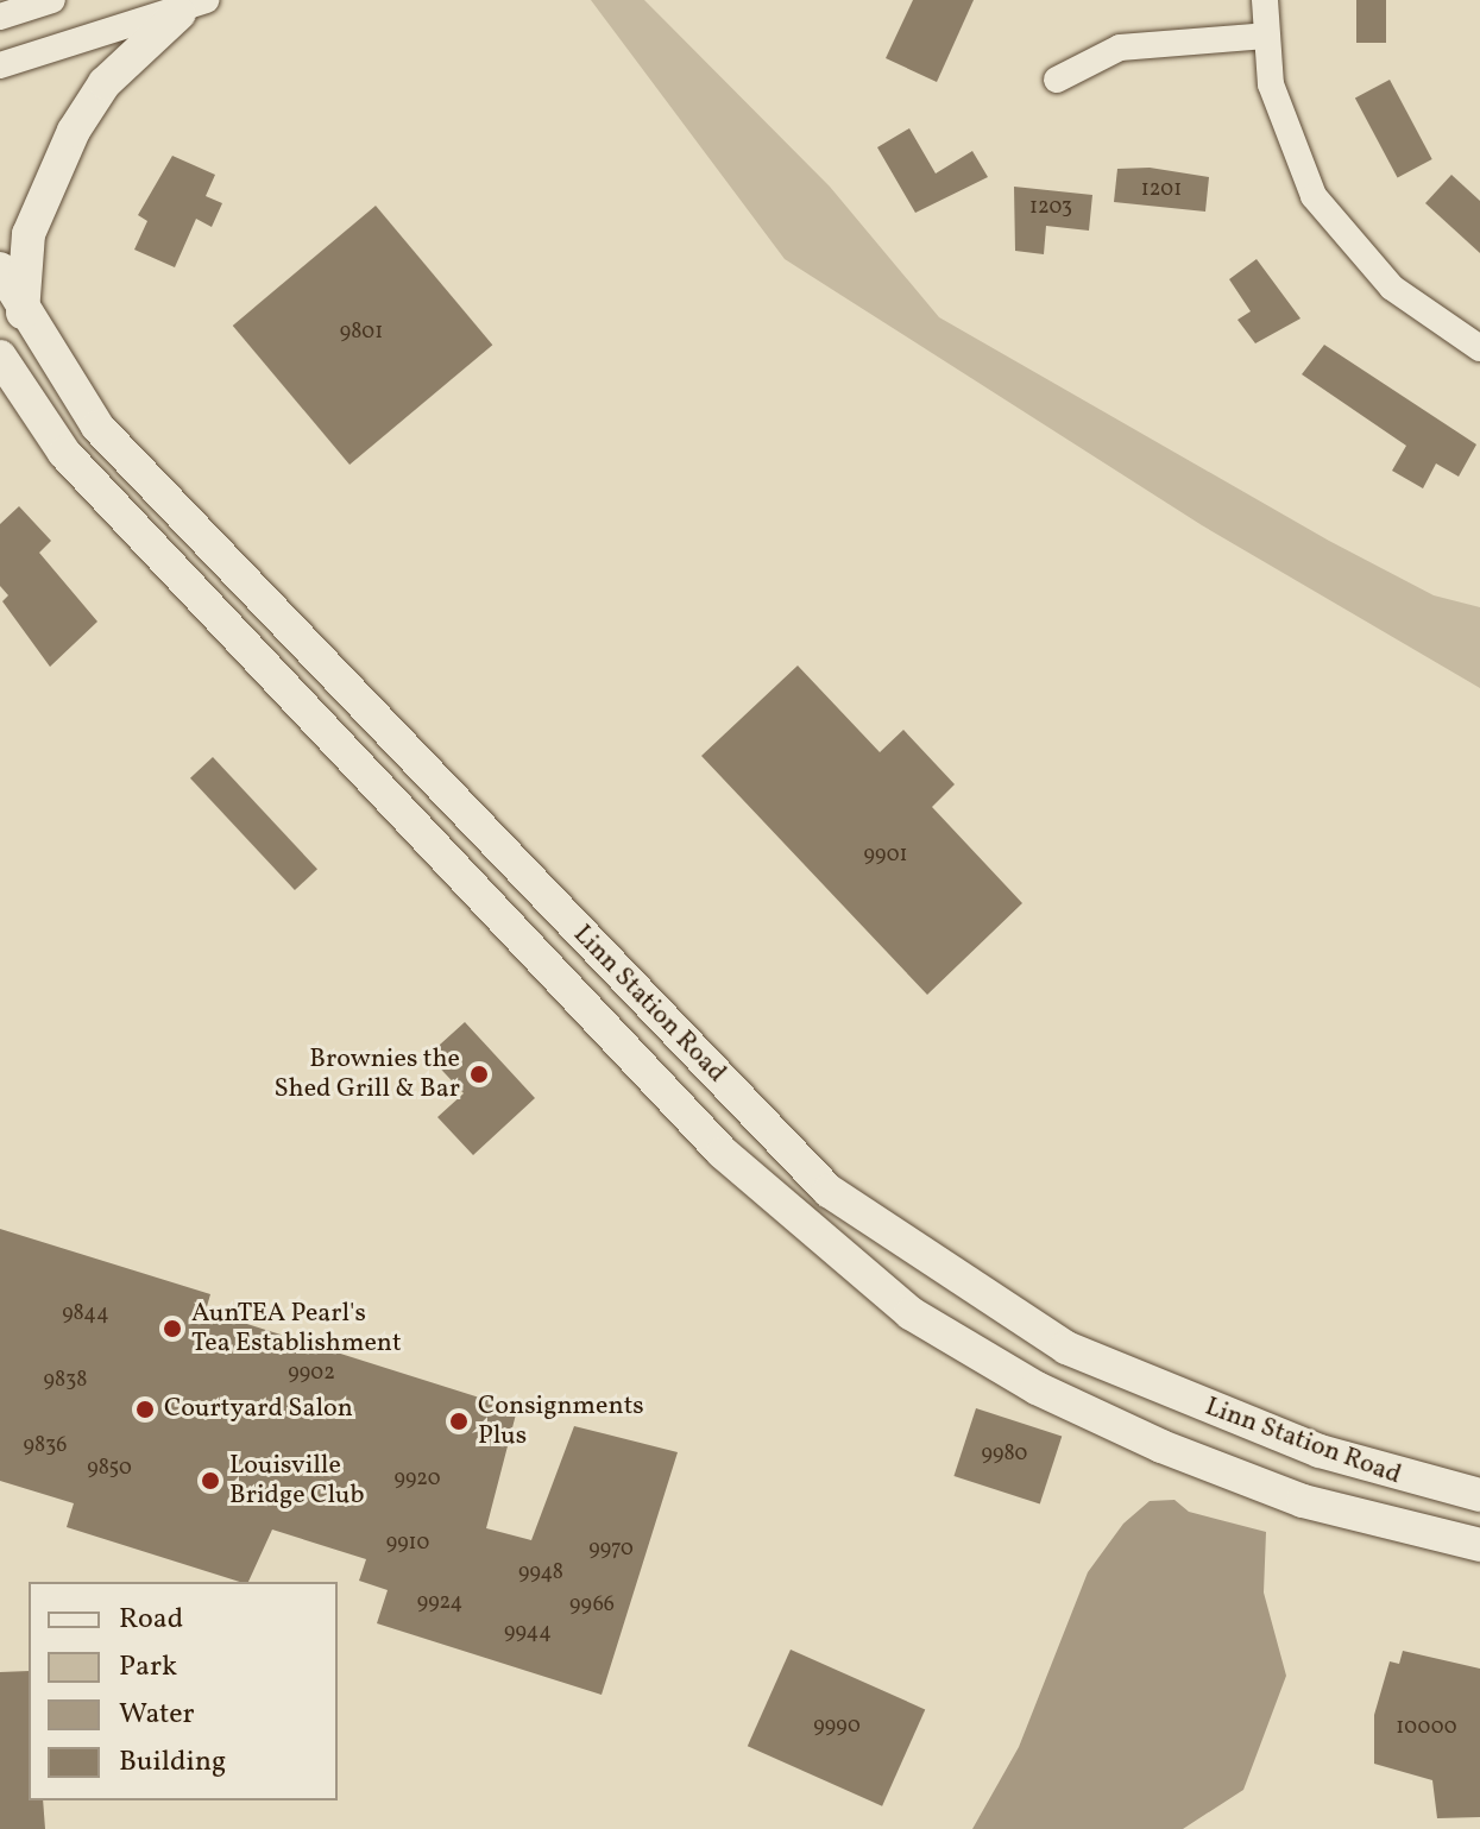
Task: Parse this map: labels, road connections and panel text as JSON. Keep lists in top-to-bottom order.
{
  "streets": {
    "street": ["Linn Station Road"]
  },
  "places": [
    "Brownies the Shed Grill & Bar",
    "AunTEA Pearl's Tea Establishment",
    "Courtyard Salon",
    "Consignments Plus",
    "Louisville Bridge Club"
  ],
  "house_numbers": [
    "1201",
    "1203",
    "9801",
    "9901",
    "9844",
    "9902",
    "9838",
    "9836",
    "9980",
    "9850",
    "9920",
    "9910",
    "9970",
    "9948",
    "9924",
    "9966",
    "9944",
    "9990",
    "10000"
  ],
  "legend": [
    "Road",
    "Park",
    "Water",
    "Building"
  ]
}
